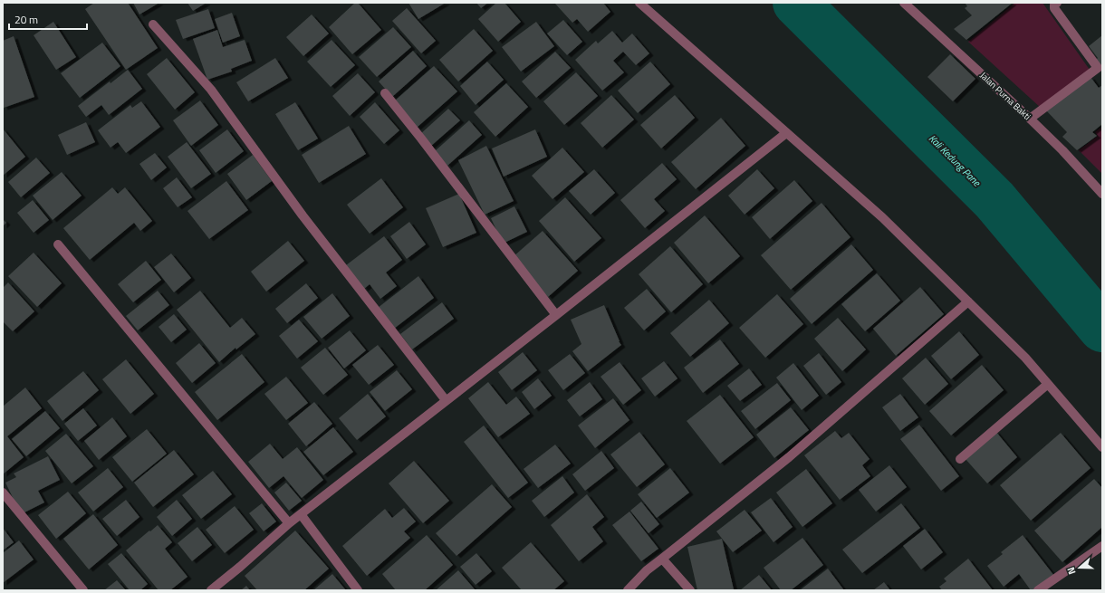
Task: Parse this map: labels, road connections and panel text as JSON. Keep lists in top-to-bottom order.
{
  "streets": {
    "street": ["Jalan Purna Bakti"]
  },
  "water": ["Kali Kedung Pane"],
  "scale_bar": "20 m",
  "north": "left"
}
